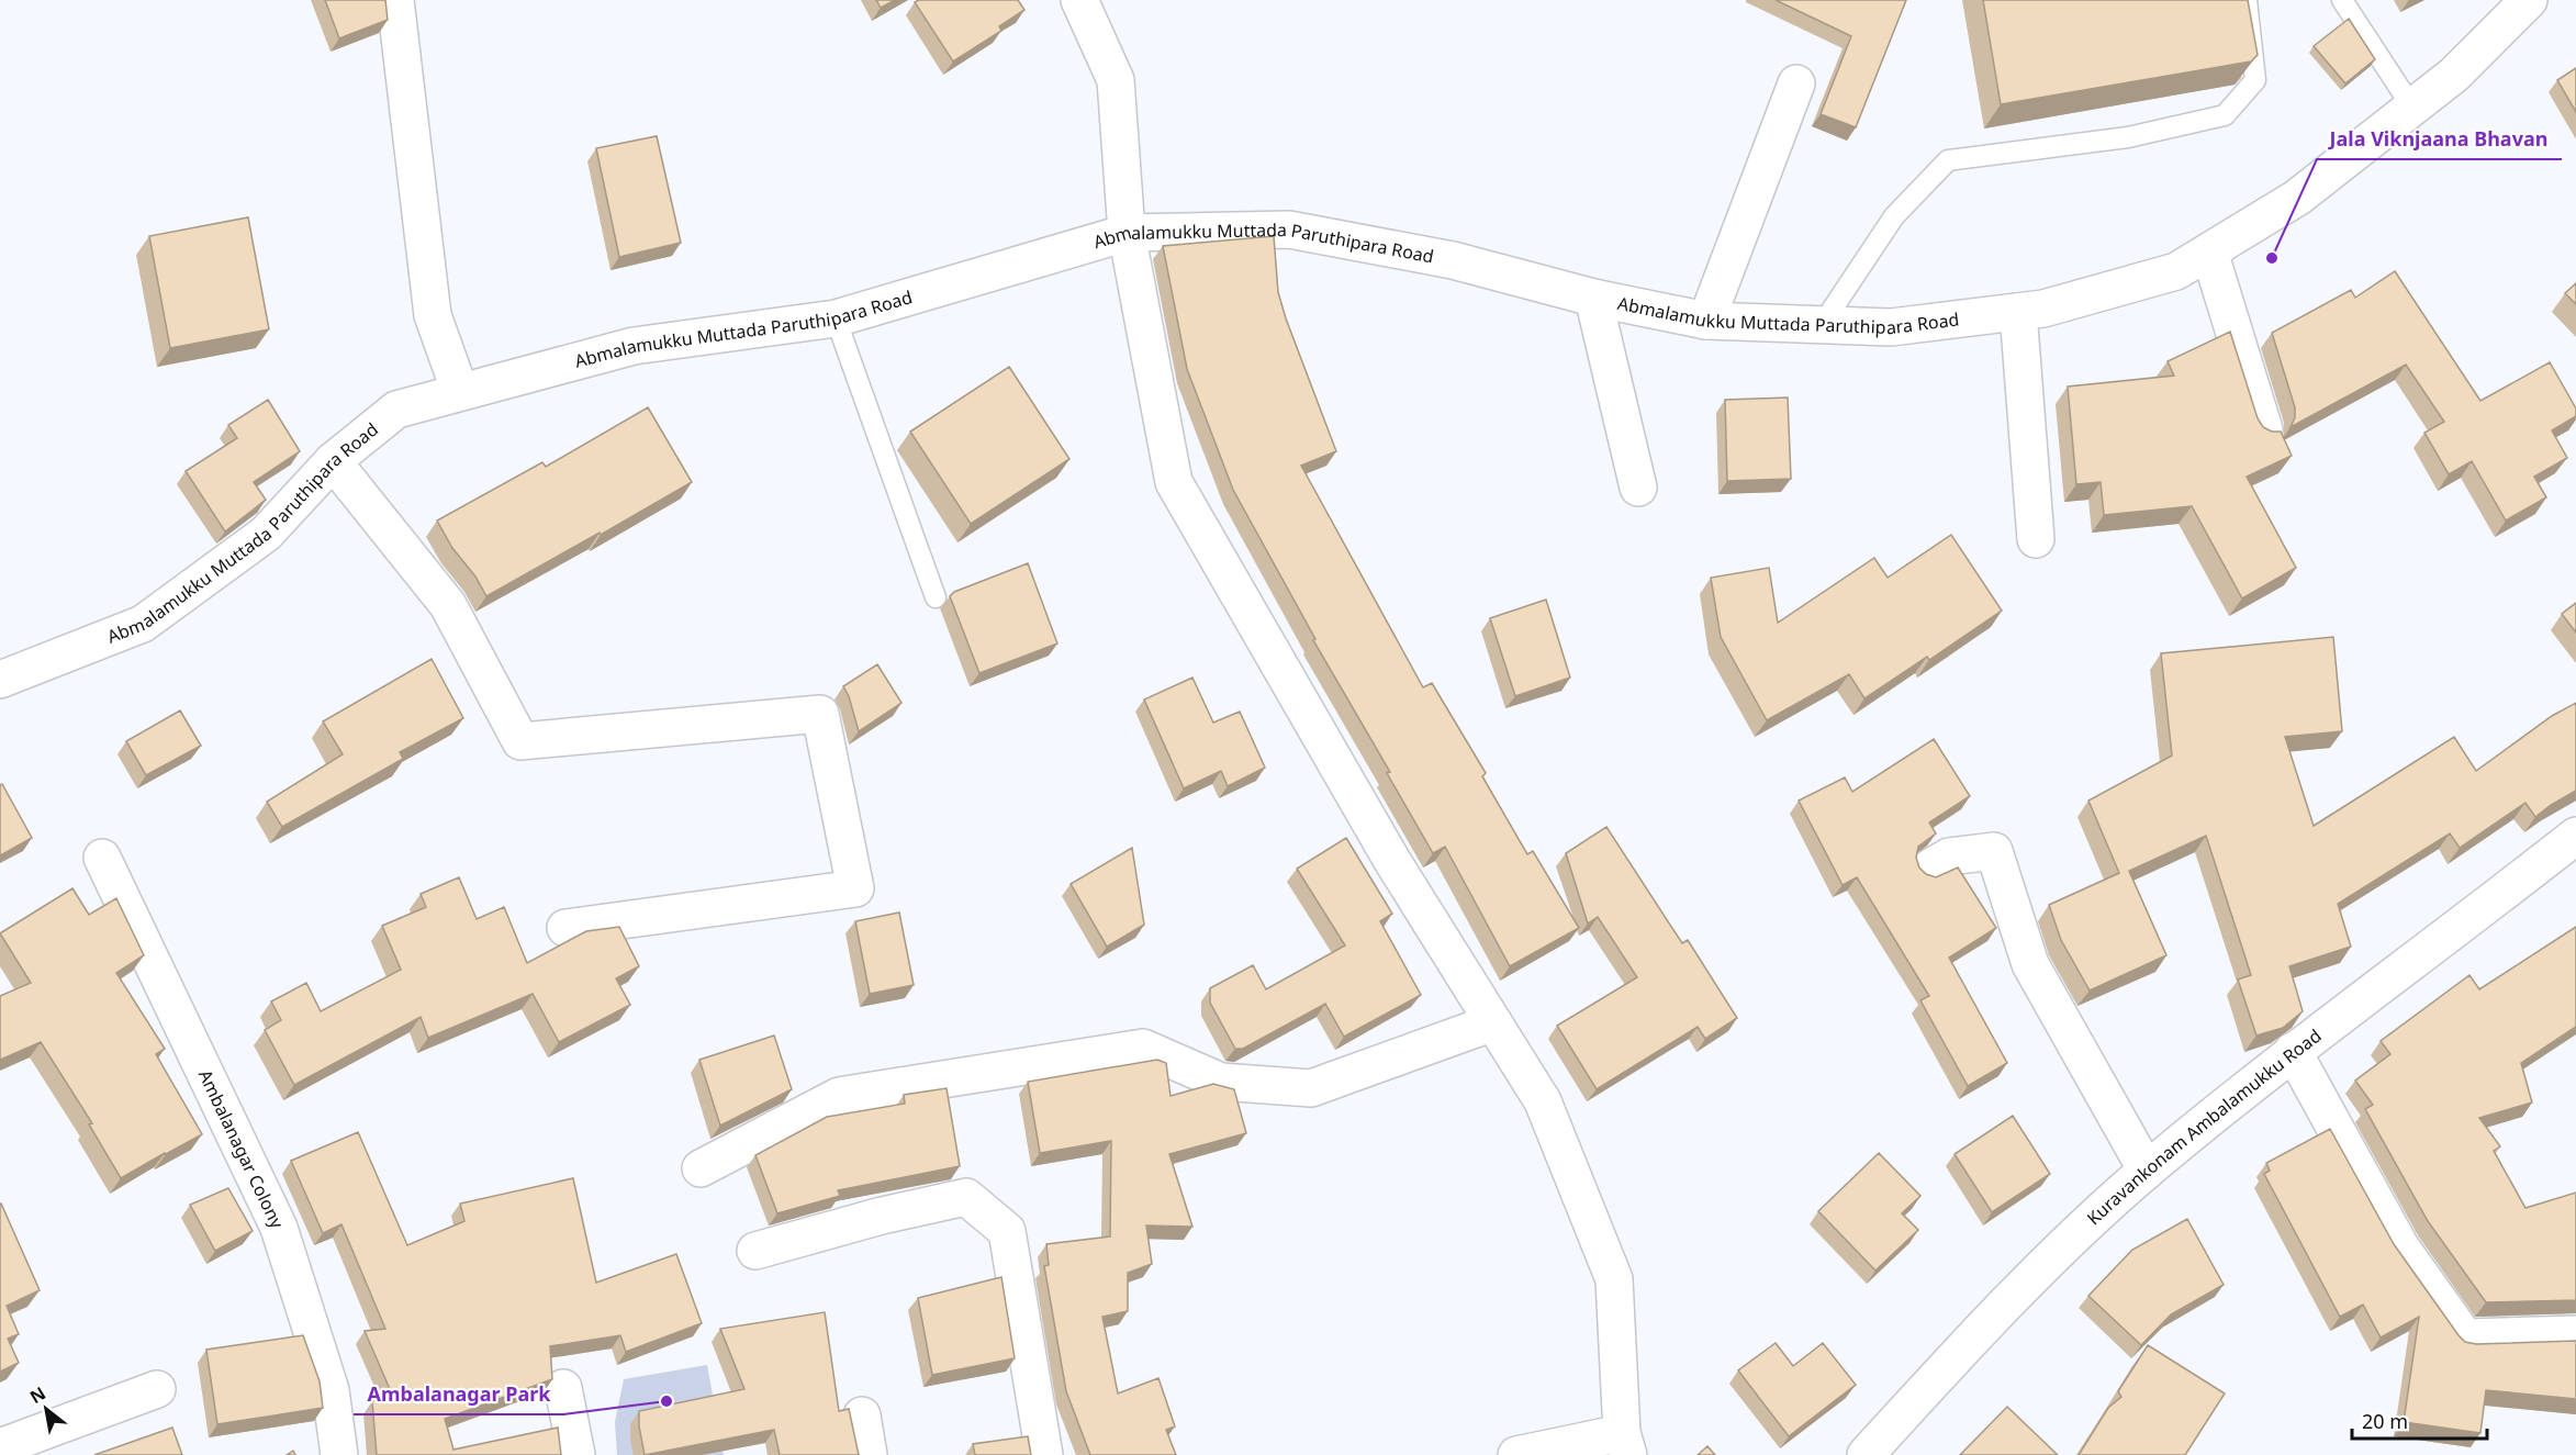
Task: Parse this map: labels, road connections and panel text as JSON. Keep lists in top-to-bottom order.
{
  "streets": {
    "street": ["Abmalamukku Muttada Paruthipara Road", "Kuravankonam Ambalamukku Road", "Ambalanagar Colony"]
  },
  "places": ["Jala Viknjaana Bhavan", "Ambalanagar Park"],
  "scale_bar": "20 m",
  "north": "top left"
}
